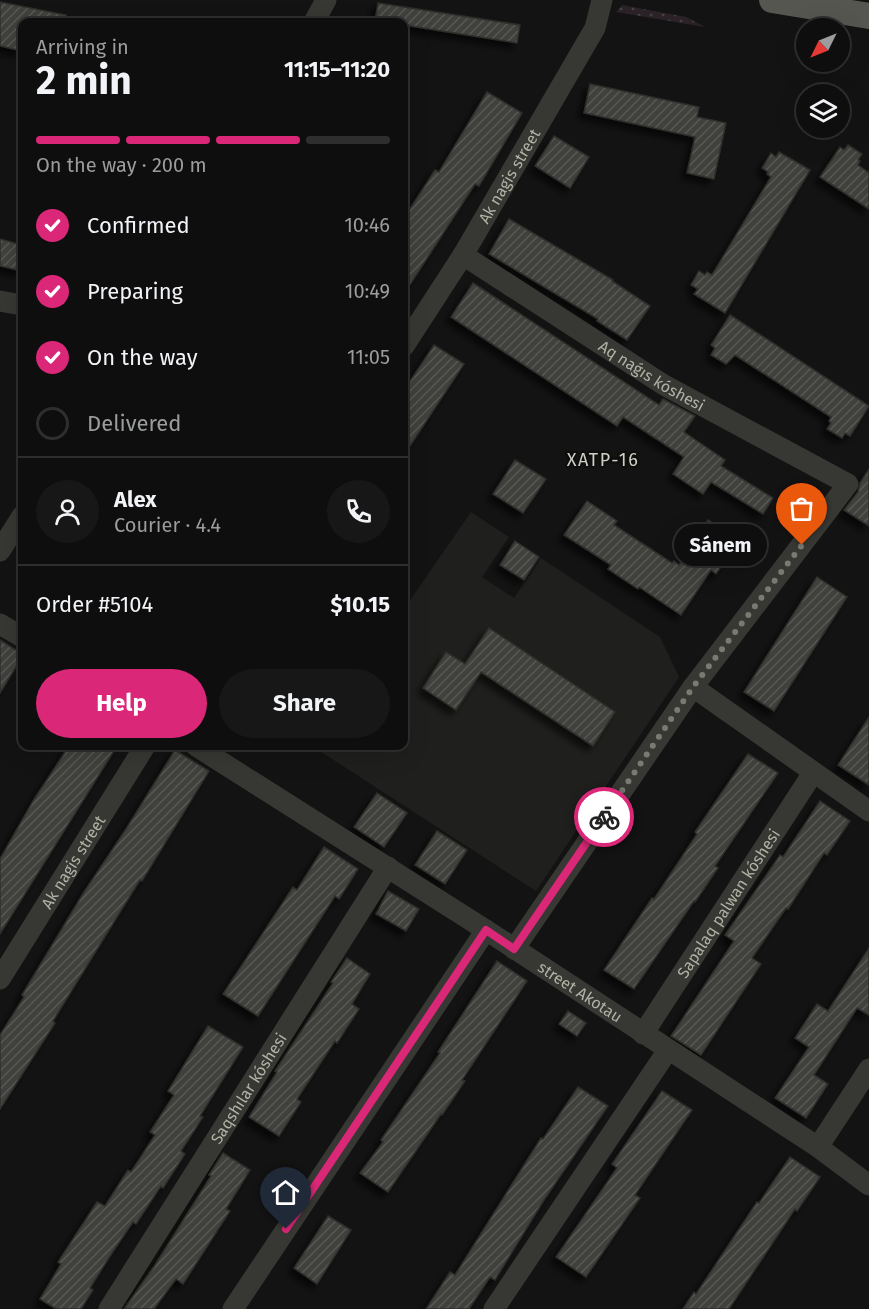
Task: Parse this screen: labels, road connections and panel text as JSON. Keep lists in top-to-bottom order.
{
  "streets": {
    "street": [
      "Ak nagis street",
      "Aq naǵıs kóshesi",
      "Sapalaq palwan kóshesi",
      "street Akotau",
      "Saqshılar kóshesi"
    ]
  },
  "crossings": [
    ["Ak nagis street", "Aq naǵıs kóshesi"],
    ["Sapalaq palwan kóshesi", "street Akotau"],
    ["street Akotau", "Saqshılar kóshesi"]
  ],
  "districts": ["XATP-16"],
  "places": ["Sánem"],
  "north": "bottom left",
  "page": {
    "heading": ["2 min", "Arriving in", "11:15–11:20"],
    "panel": [
      "Alex",
      "Courier · 4.4",
      "Order #5104",
      "$10.15"
    ],
    "bar": "On the way · 200 m",
    "list": [
      ["Confirmed", "10:46"],
      ["Preparing", "10:49"],
      ["On the way", "11:05"],
      "Delivered"
    ],
    "bubble": "Sánem",
    "buttons": ["Help", "Share"]
  }
}
